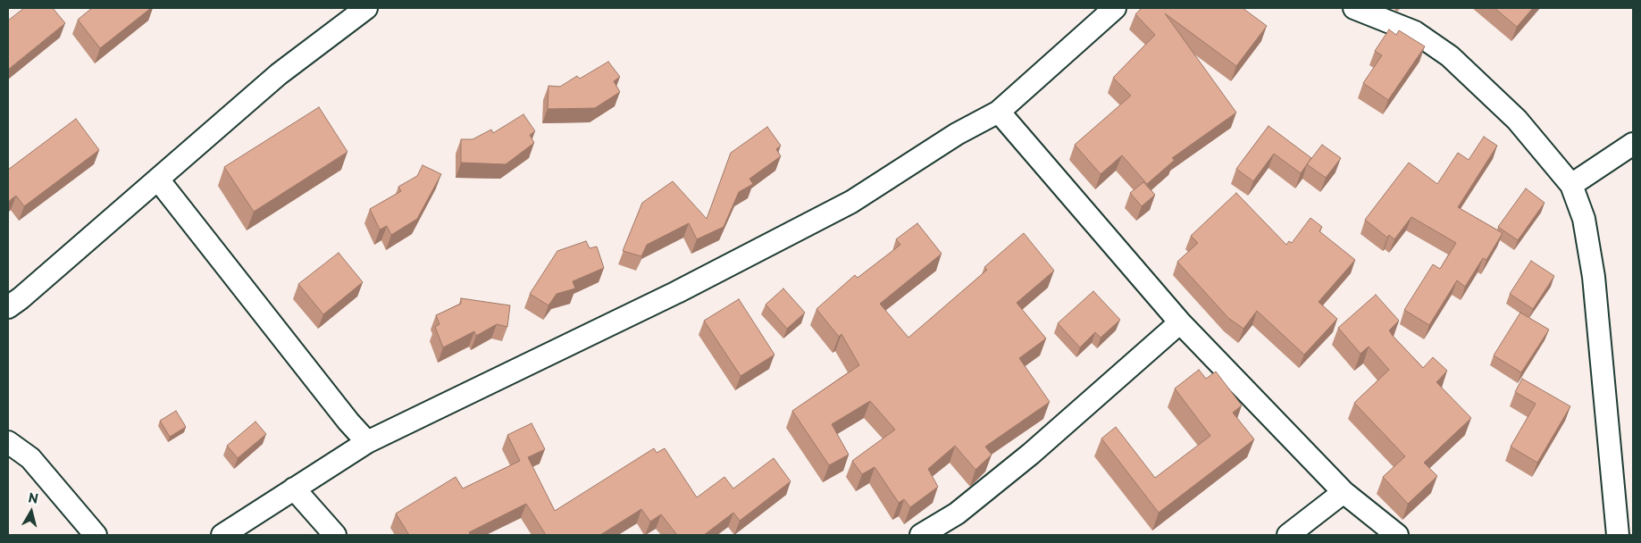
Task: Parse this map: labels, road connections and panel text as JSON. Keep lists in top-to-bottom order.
{
  "north": "top"
}
